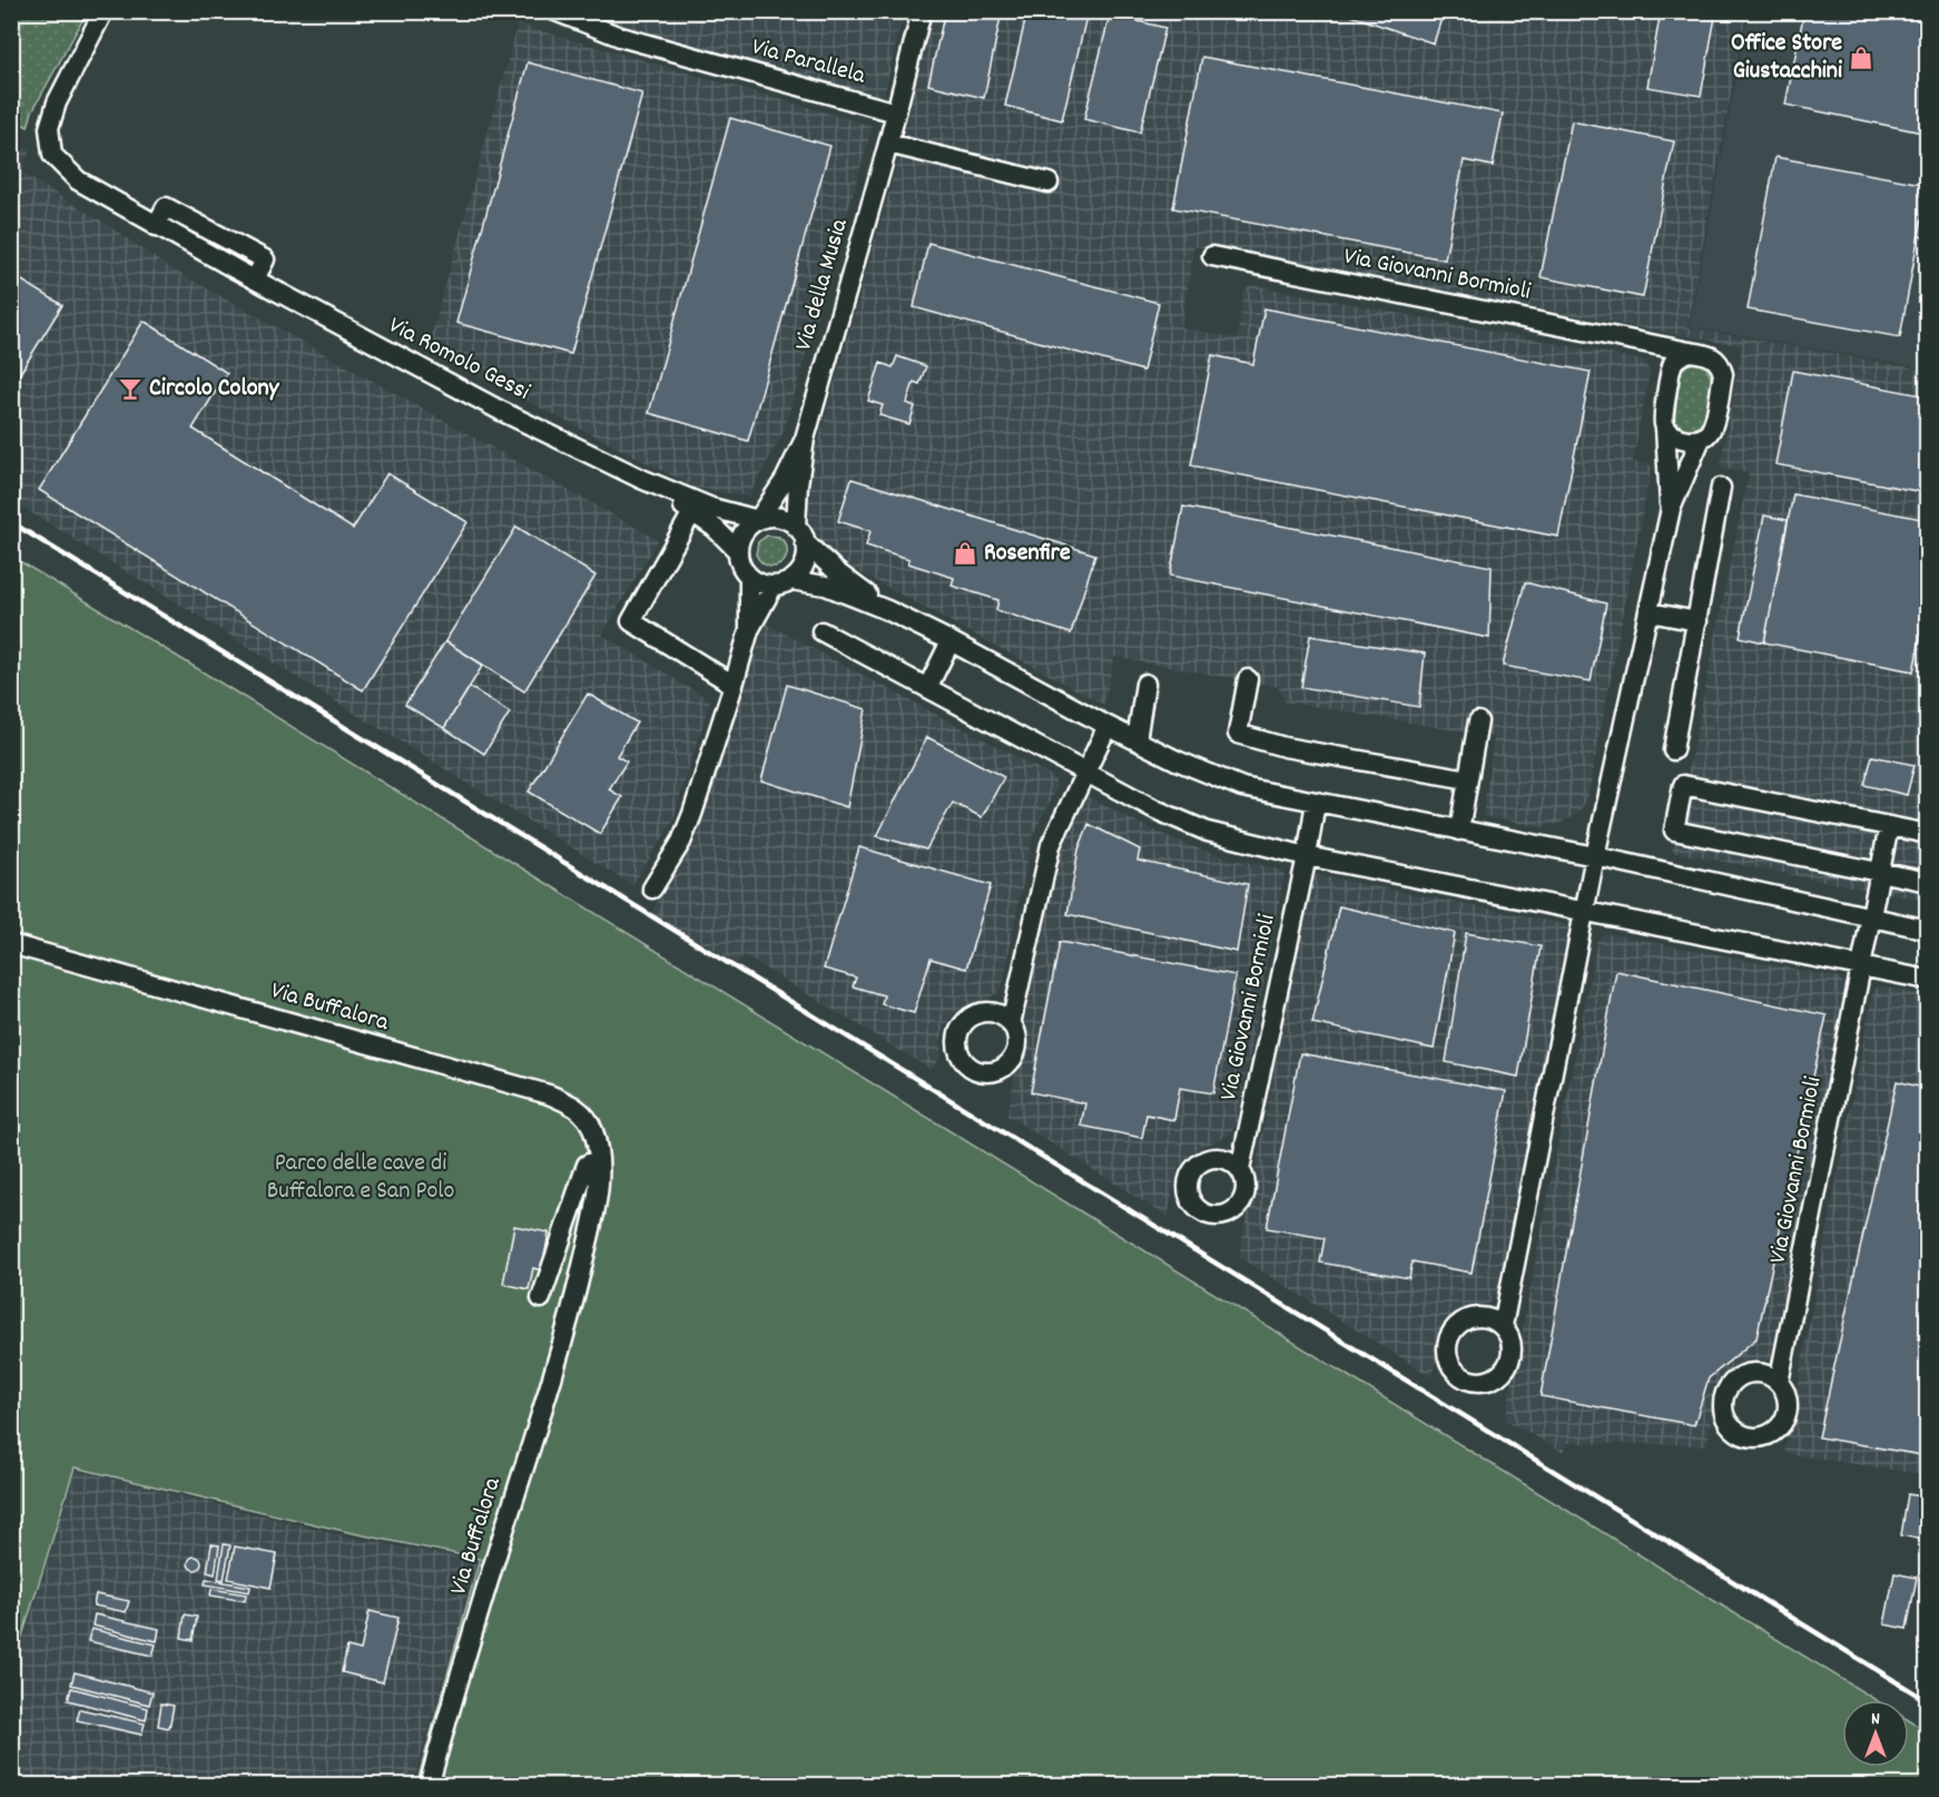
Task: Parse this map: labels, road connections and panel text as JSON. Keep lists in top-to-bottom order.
{
  "streets": {
    "street": [
      "Via Parallela",
      "Via Giovanni Bormioli",
      "Via della Musia",
      "Via Romolo Gessi",
      "Via Buffalora"
    ]
  },
  "crossings": [
    ["Via Parallela", "Via della Musia"],
    ["Via della Musia", "Via Romolo Gessi"]
  ],
  "parks": ["Parco delle cave di Buffalora e San Polo"],
  "places": {
    "shop": ["Office Store Giustacchini", "Rosenfire"],
    "bar": ["Circolo Colony"]
  },
  "north": "top"
}
